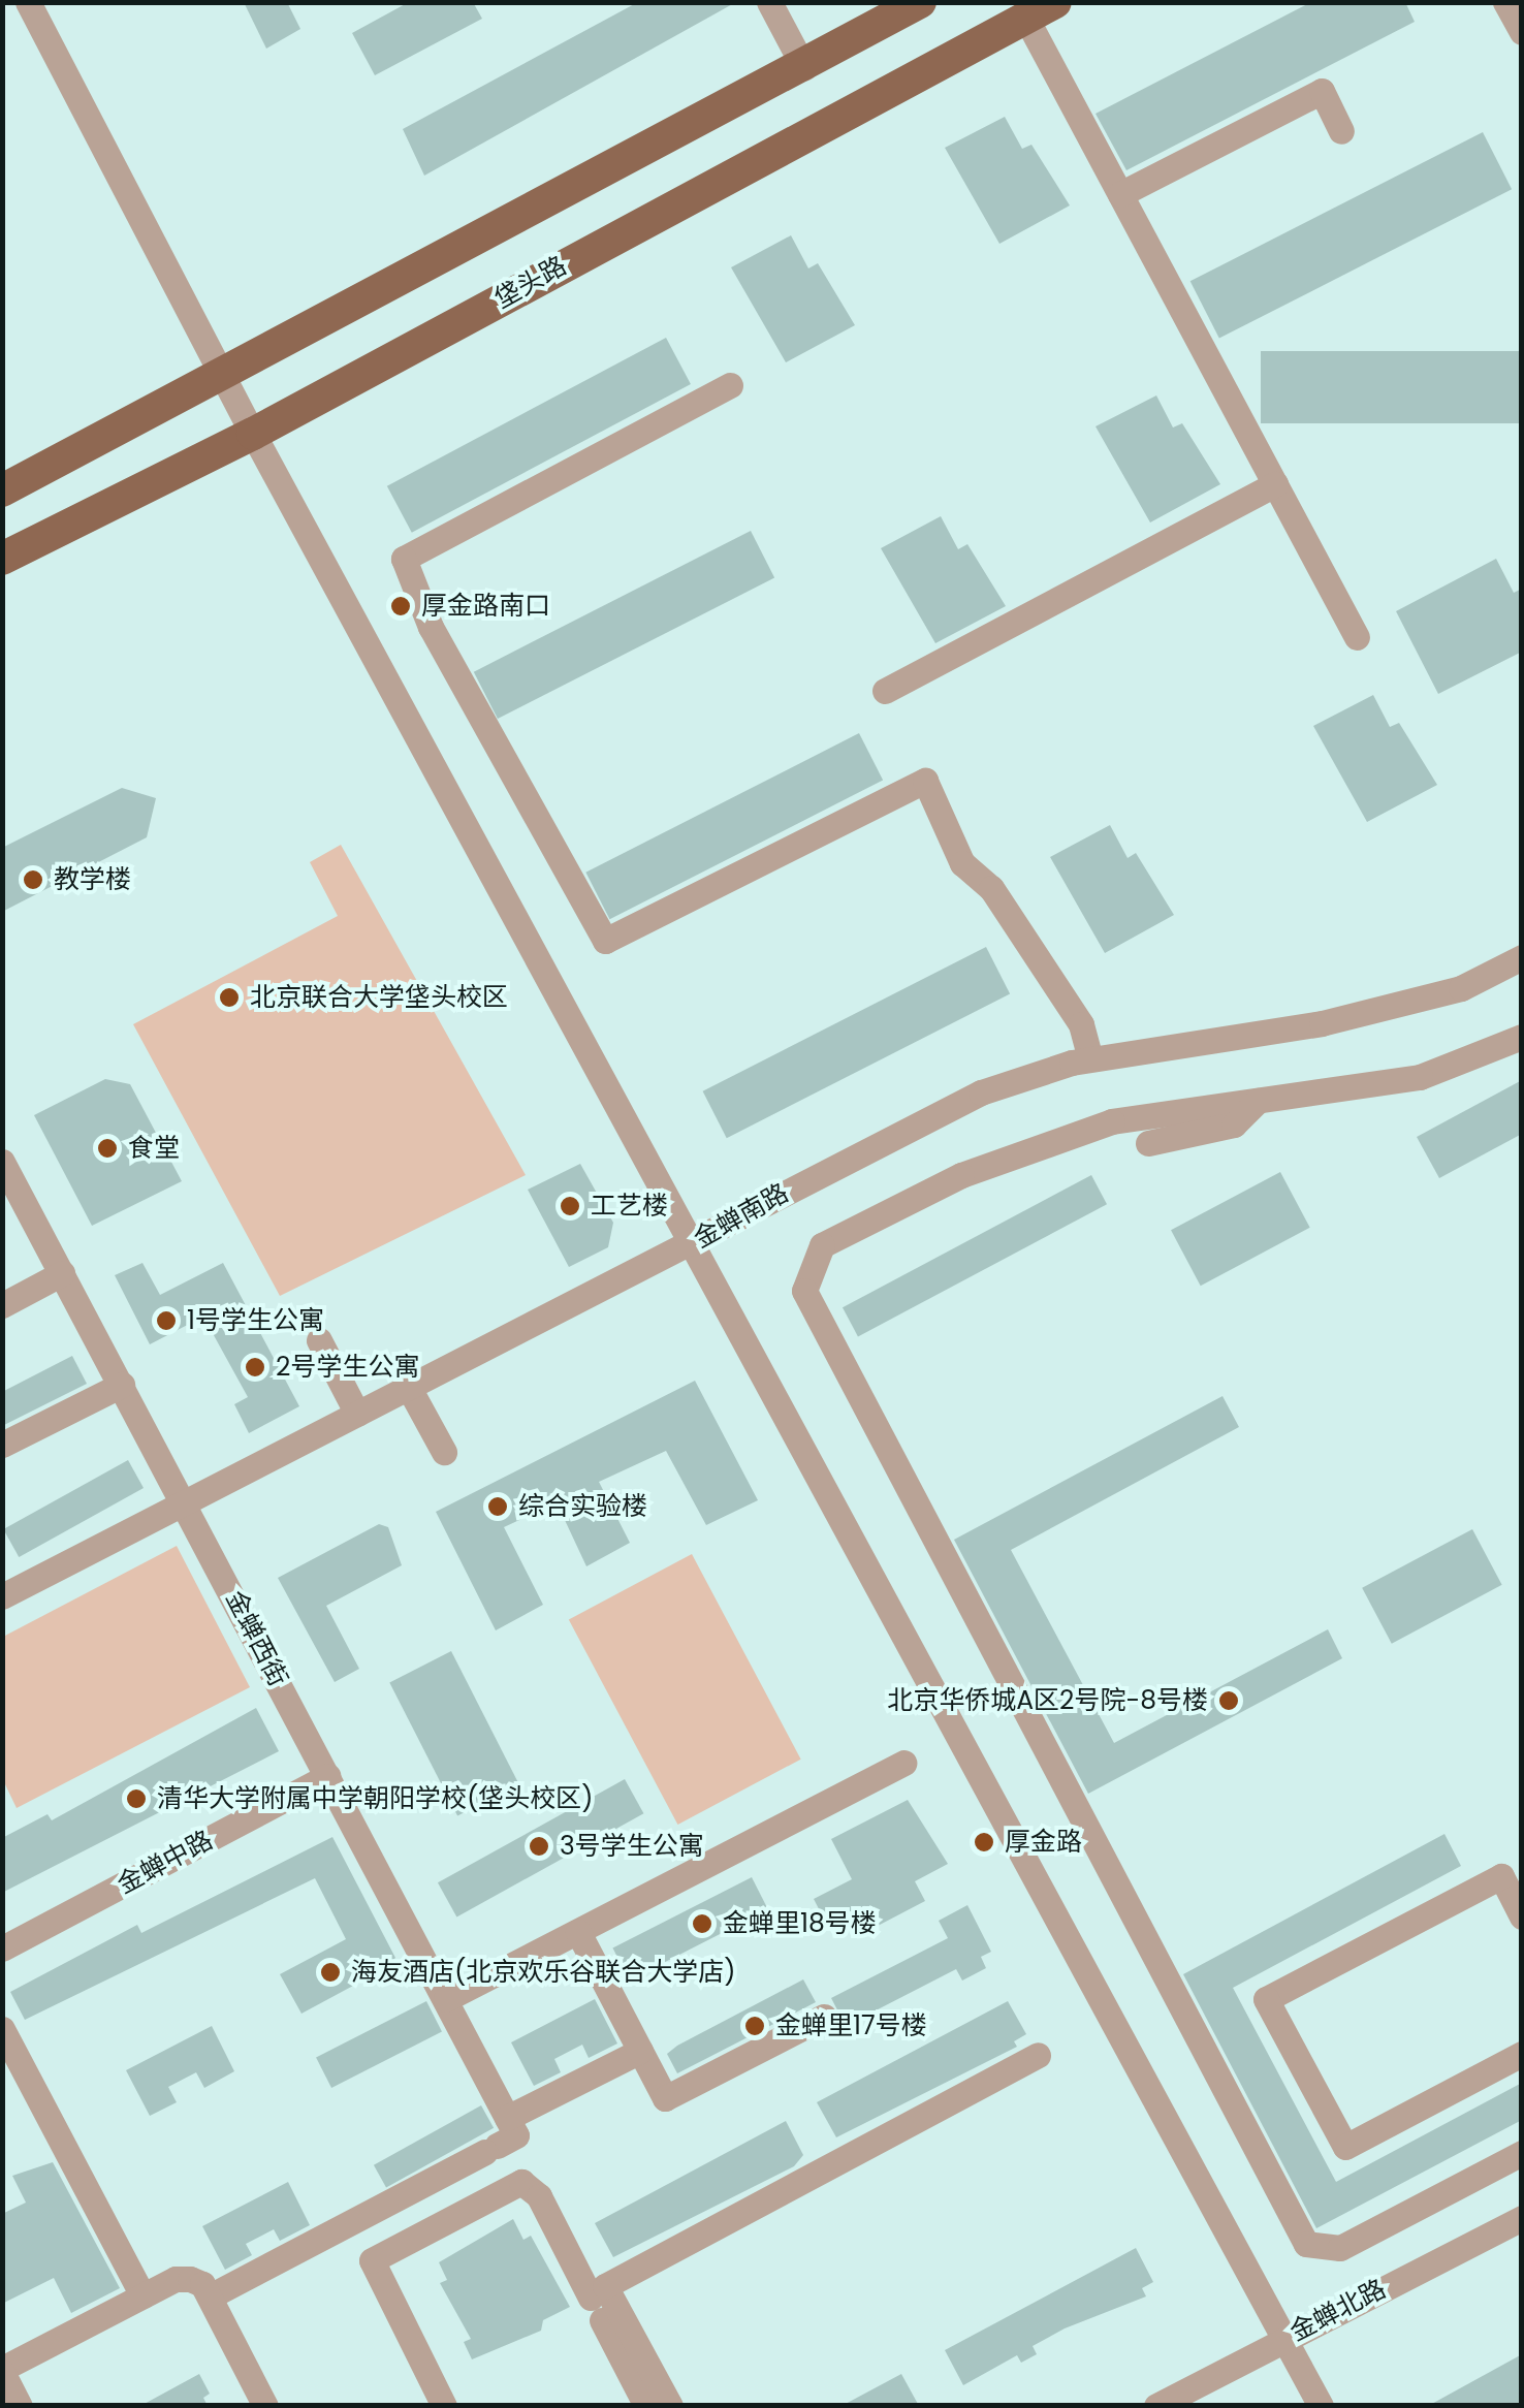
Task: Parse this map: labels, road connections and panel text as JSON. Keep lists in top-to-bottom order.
{
  "streets": {
    "main road": ["垡头路"],
    "street": [
      "金蝉南路",
      "金蝉西街",
      "金蝉中路",
      "金蝉北路"
    ]
  },
  "crossings": [
    ["金蝉南路", "金蝉西街"],
    ["金蝉西街", "金蝉中路"]
  ],
  "places": [
    "厚金路南口",
    "教学楼",
    "北京联合大学垡头校区",
    "食堂",
    "工艺楼",
    "1号学生公寓",
    "2号学生公寓",
    "综合实验楼",
    "北京华侨城A区2号院-8号楼",
    "清华大学附属中学朝阳学校(垡头校区)",
    "厚金路",
    "3号学生公寓",
    "金蝉里18号楼",
    "海友酒店(北京欢乐谷联合大学店)",
    "金蝉里17号楼"
  ]
}
